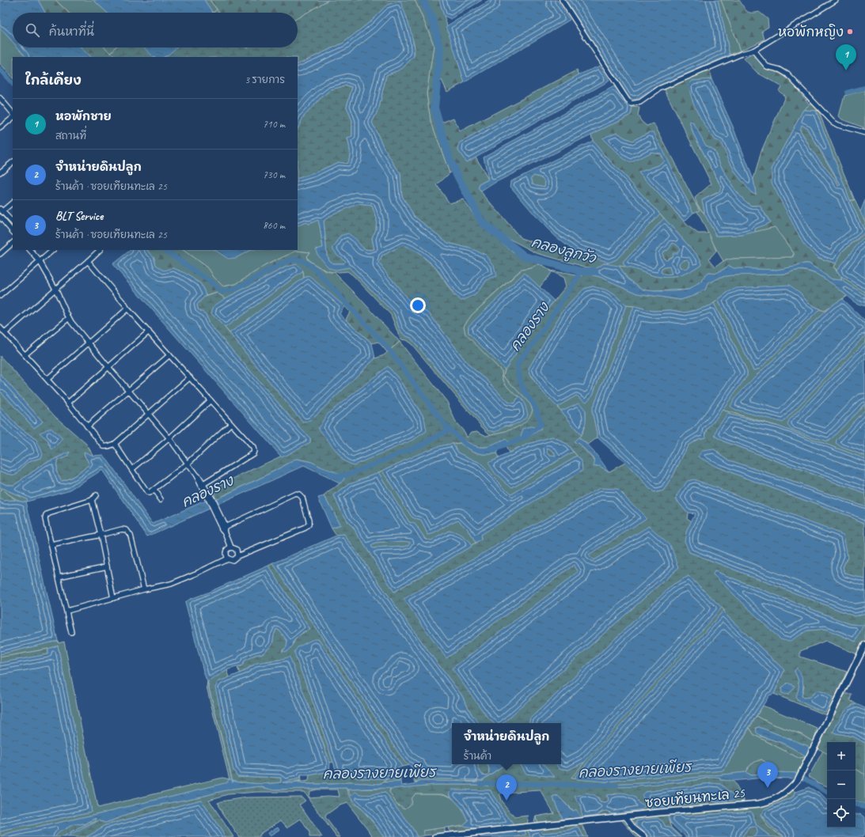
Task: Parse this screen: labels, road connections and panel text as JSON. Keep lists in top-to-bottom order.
{
  "streets": {
    "street": ["ซอยเทียนทะเล 25"]
  },
  "water": ["คลองลูกวัว", "คลองราง", "คลองรางยายเพียร"],
  "places": ["หอพักหญิง"],
  "page": {
    "search": "ค้นหาที่นี่",
    "pins": ["1", "3", "2"],
    "heading": ["ใกล้เคียง", "3 รายการ"],
    "list": [
      {
        "mark": "1",
        "name": "หอพักชาย",
        "note": "สถานที่",
        "value": "710 m"
      },
      {
        "mark": "2",
        "name": "จำหน่ายดินปลูก",
        "note": "ร้านค้า · ซอยเทียนทะเล 25",
        "value": "730 m"
      },
      {
        "mark": "3",
        "name": "BLT Service",
        "note": "ร้านค้า · ซอยเทียนทะเล 25",
        "value": "860 m"
      }
    ],
    "popup": ["จำหน่ายดินปลูก", "ร้านค้า"],
    "map_buttons": ["+", "−"]
  }
}
